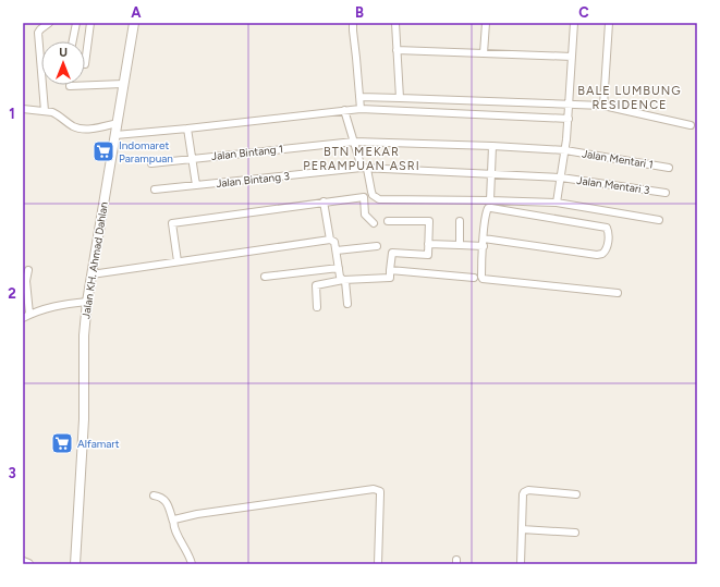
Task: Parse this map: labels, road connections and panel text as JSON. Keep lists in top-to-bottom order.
{
  "streets": {
    "street": [
      "Jalan Bintang 1",
      "Jalan Mentari 1",
      "Jalan Bintang 3",
      "Jalan Mentari 3",
      "Jalan KH. Ahmad Dahlan"
    ]
  },
  "crossings": [
    ["Jalan Bintang 1", "Jalan Mentari 1"],
    ["Jalan Bintang 3", "Jalan Mentari 3"]
  ],
  "districts": ["BALE LUMBUNG RESIDENCE", "BTN MEKAR PERAMPUAN ASRI"],
  "places": {
    "supermarket": ["Indomaret Parampuan", "Alfamart"]
  },
  "north": "top",
  "grid": {
    "columns": ["A", "B", "C"],
    "rows": ["1", "2", "3"]
  }
}
